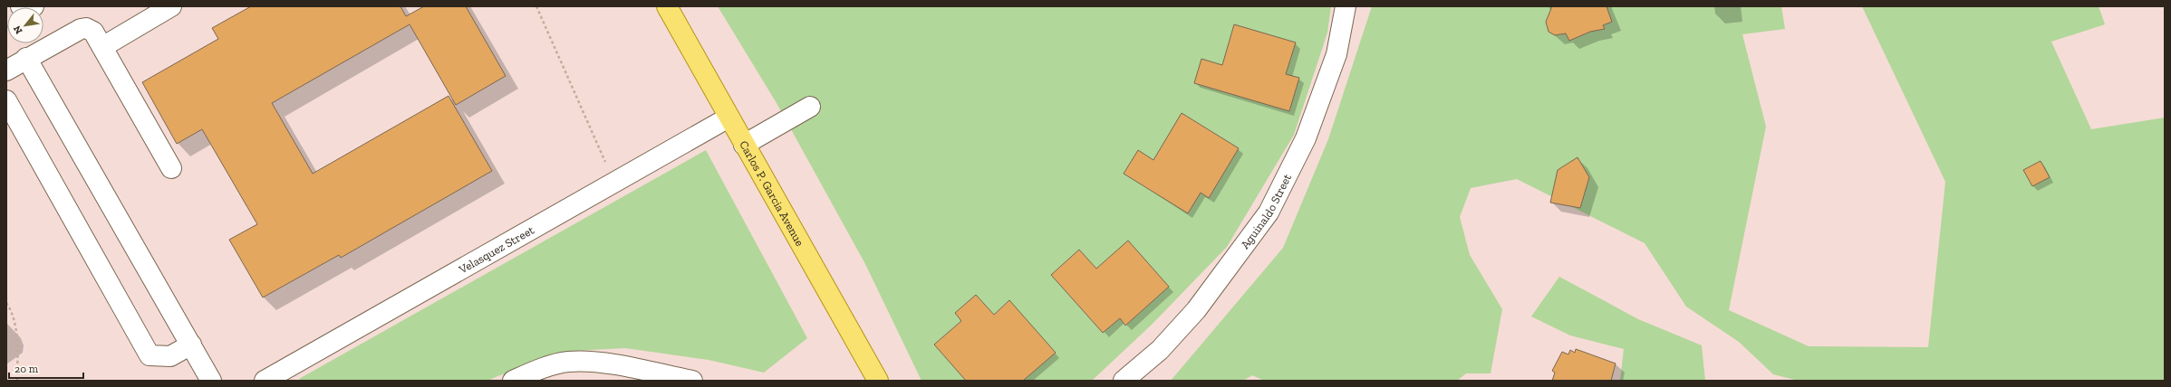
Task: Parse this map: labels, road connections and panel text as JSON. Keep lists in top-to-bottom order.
{
  "streets": {
    "main road": ["Carlos P. Garcia Avenue"],
    "street": ["Aguinaldo Street", "Velasquez Street"]
  },
  "crossings": [
    ["Carlos P. Garcia Avenue", "Velasquez Street"]
  ],
  "scale_bar": "20 m",
  "north": "bottom left"
}
